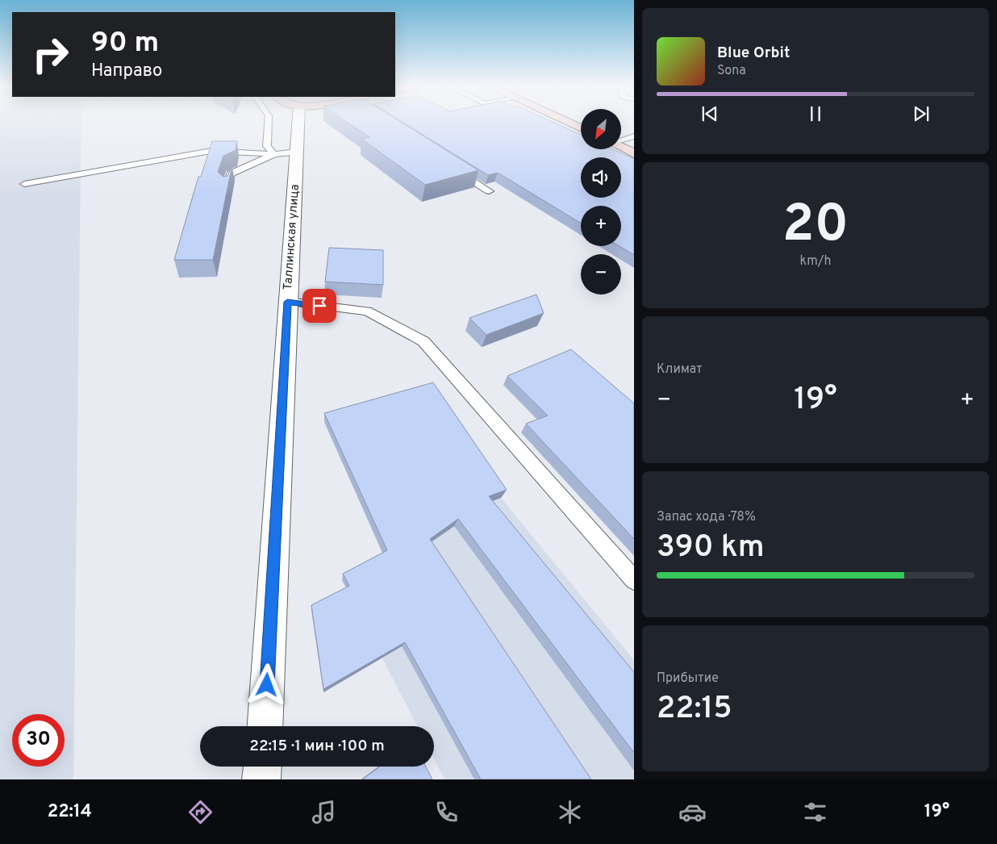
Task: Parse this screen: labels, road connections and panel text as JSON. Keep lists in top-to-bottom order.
{
  "streets": {
    "street": ["Таллинская улица"]
  },
  "north": "bottom left",
  "page": {
    "turn": ["90 m", "Направо"],
    "song": ["Blue Orbit", "Sona"],
    "map_buttons": ["+", "−"],
    "tile": [
      ["20", "km/h"],
      "Климат",
      ["Запас хода · 78%", "390 km"],
      ["Прибытие", "22:15"]
    ],
    "heat": ["−", "19°", "+"],
    "limit": "30",
    "trip": "22:15 · 1 мин · 100 m",
    "tabs": ["22:14", "19°"]
  }
}
